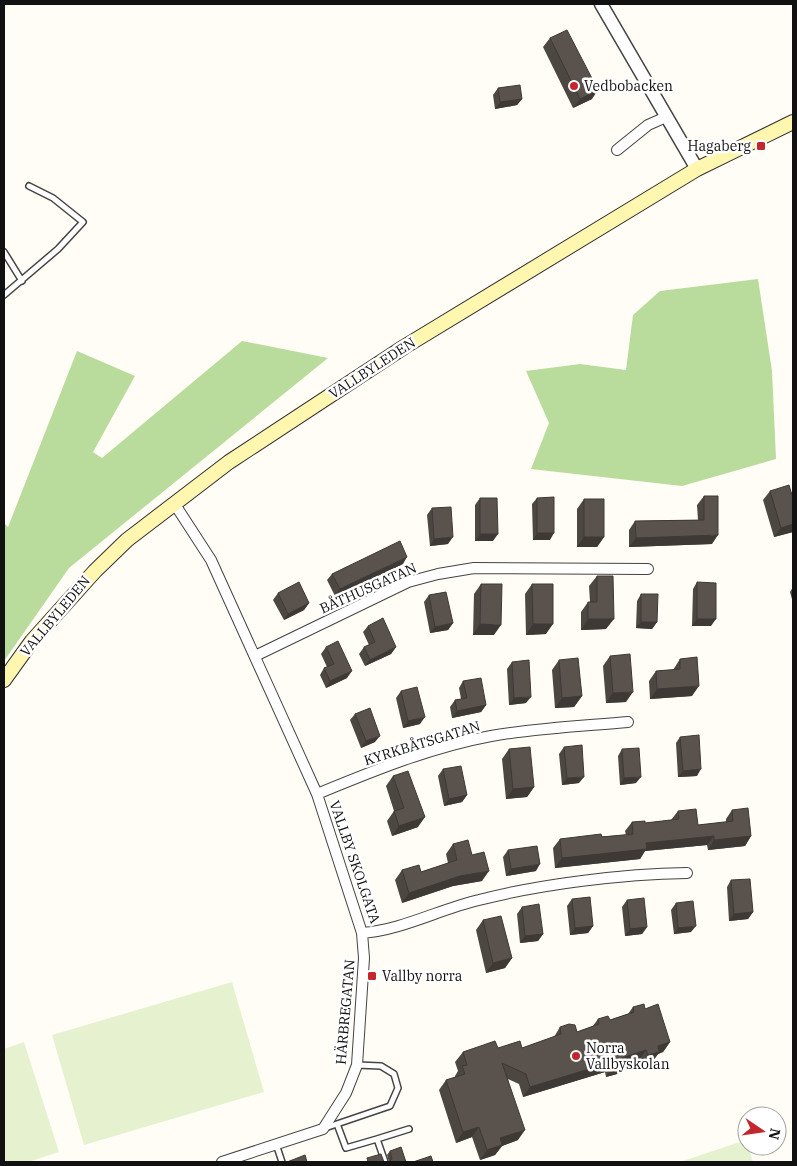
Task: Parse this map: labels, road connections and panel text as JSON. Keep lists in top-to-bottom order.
{
  "streets": {
    "main road": ["VALLBYLEDEN"],
    "street": [
      "BÅTHUSGATAN",
      "KYRKBÅTSGATAN",
      "VALLBY SKOLGATA",
      "HÄRBREGATAN"
    ]
  },
  "crossings": [
    ["VALLBYLEDEN", "VALLBY SKOLGATA"],
    ["BÅTHUSGATAN", "VALLBY SKOLGATA"],
    ["KYRKBÅTSGATAN", "VALLBY SKOLGATA"],
    ["VALLBY SKOLGATA", "HÄRBREGATAN"]
  ],
  "places": {
    "other": ["Vedbobacken", "Norra Vallbyskolan"],
    "transit": ["Hagaberg", "Vallby norra"]
  },
  "north": "right"
}
